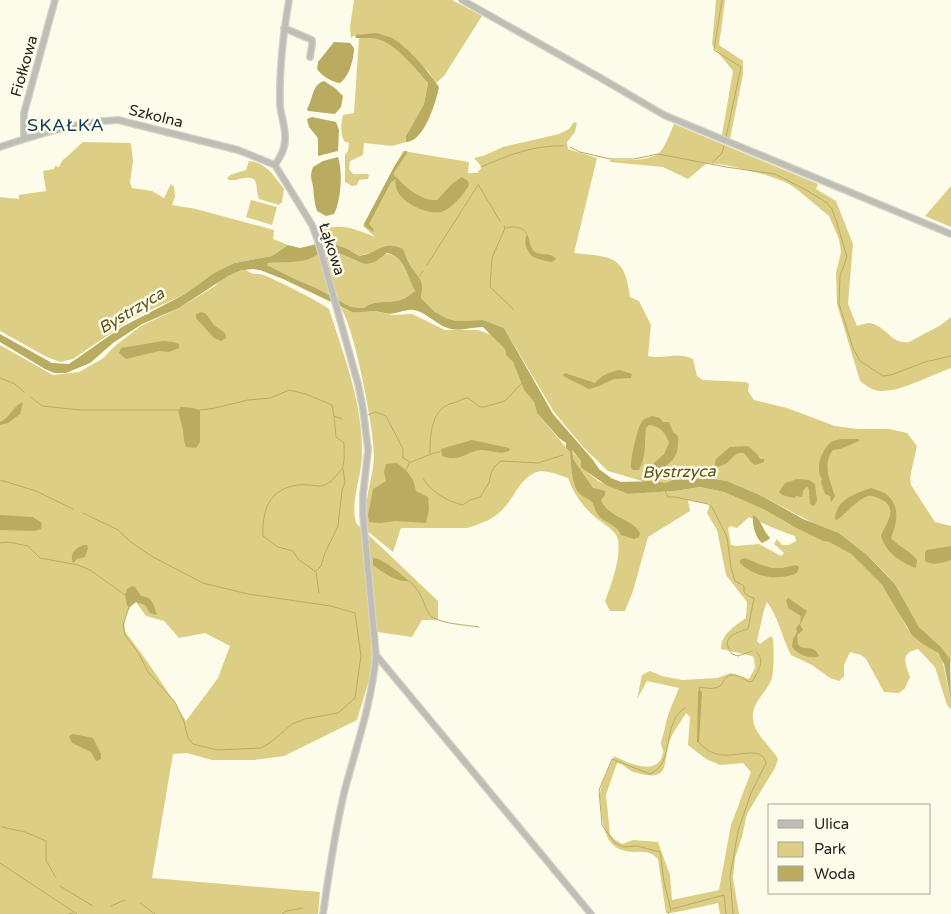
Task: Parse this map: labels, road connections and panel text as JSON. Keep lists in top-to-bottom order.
{
  "streets": {
    "street": ["Fiołkowa", "Szkolna", "Łąkowa"]
  },
  "crossings": [
    ["Fiołkowa", "Szkolna"],
    ["Szkolna", "Łąkowa"]
  ],
  "districts": ["SKAŁKA"],
  "water": ["Bystrzyca"],
  "legend": ["Ulica", "Park", "Woda"]
}
